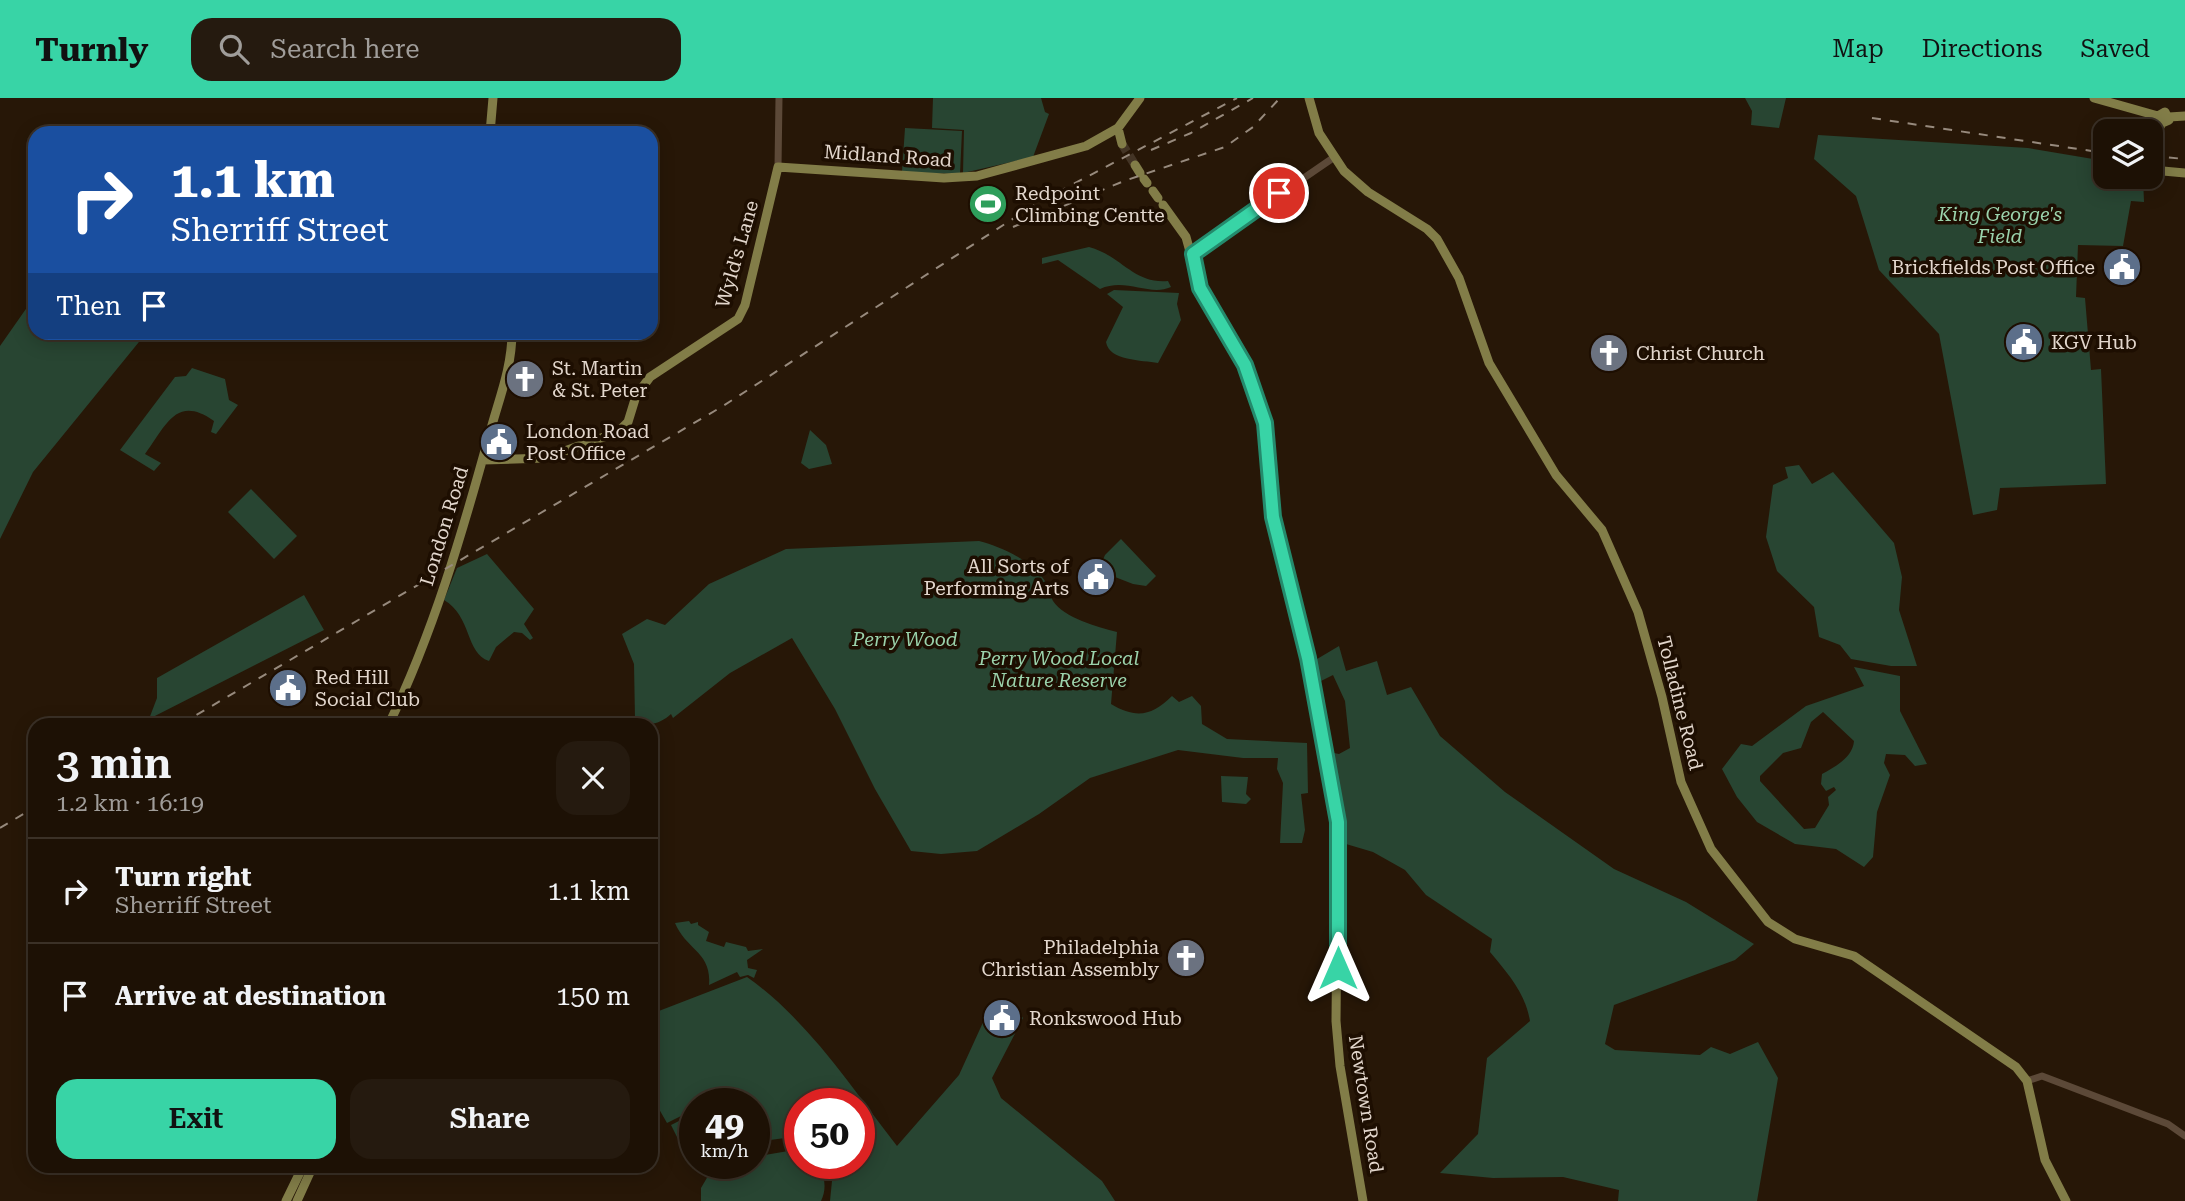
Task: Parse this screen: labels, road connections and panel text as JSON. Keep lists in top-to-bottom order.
{
  "streets": {
    "main road": [
      "Midland Road",
      "Wyld's Lane",
      "London Road",
      "Tolladine Road",
      "Newtown Road"
    ]
  },
  "crossings": [
    ["Midland Road", "Wyld's Lane"],
    ["Wyld's Lane", "London Road"]
  ],
  "parks": ["King George's Field", "Perry Wood", "Perry Wood Local Nature Reserve"],
  "places": {
    "sports": ["Redpoint Climbing Centte"],
    "public building": [
      "Brickfields Post Office",
      "KGV Hub",
      "London Road Post Office",
      "All Sorts of Performing Arts",
      "Red Hill Social Club",
      "Ronkswood Hub"
    ],
    "church": ["Christ Church", "St. Martin & St. Peter", "Philadelphia Christian Assembly"]
  },
  "page": {
    "header": "Turnly",
    "search": "Search here",
    "nav": ["Map", "Directions", "Saved"],
    "turn": ["1.1 km", "Sherriff Street"],
    "then": "Then",
    "heading": ["3 min", "1.2 km · 16:19"],
    "list": [
      {
        "name": "Turn right",
        "note": "Sherriff Street",
        "value": "1.1 km"
      },
      {
        "name": "Arrive at destination",
        "value": "150 m"
      }
    ],
    "buttons": ["Exit", "Share"],
    "speed": "49 km/h",
    "limit": "50"
  }
}
